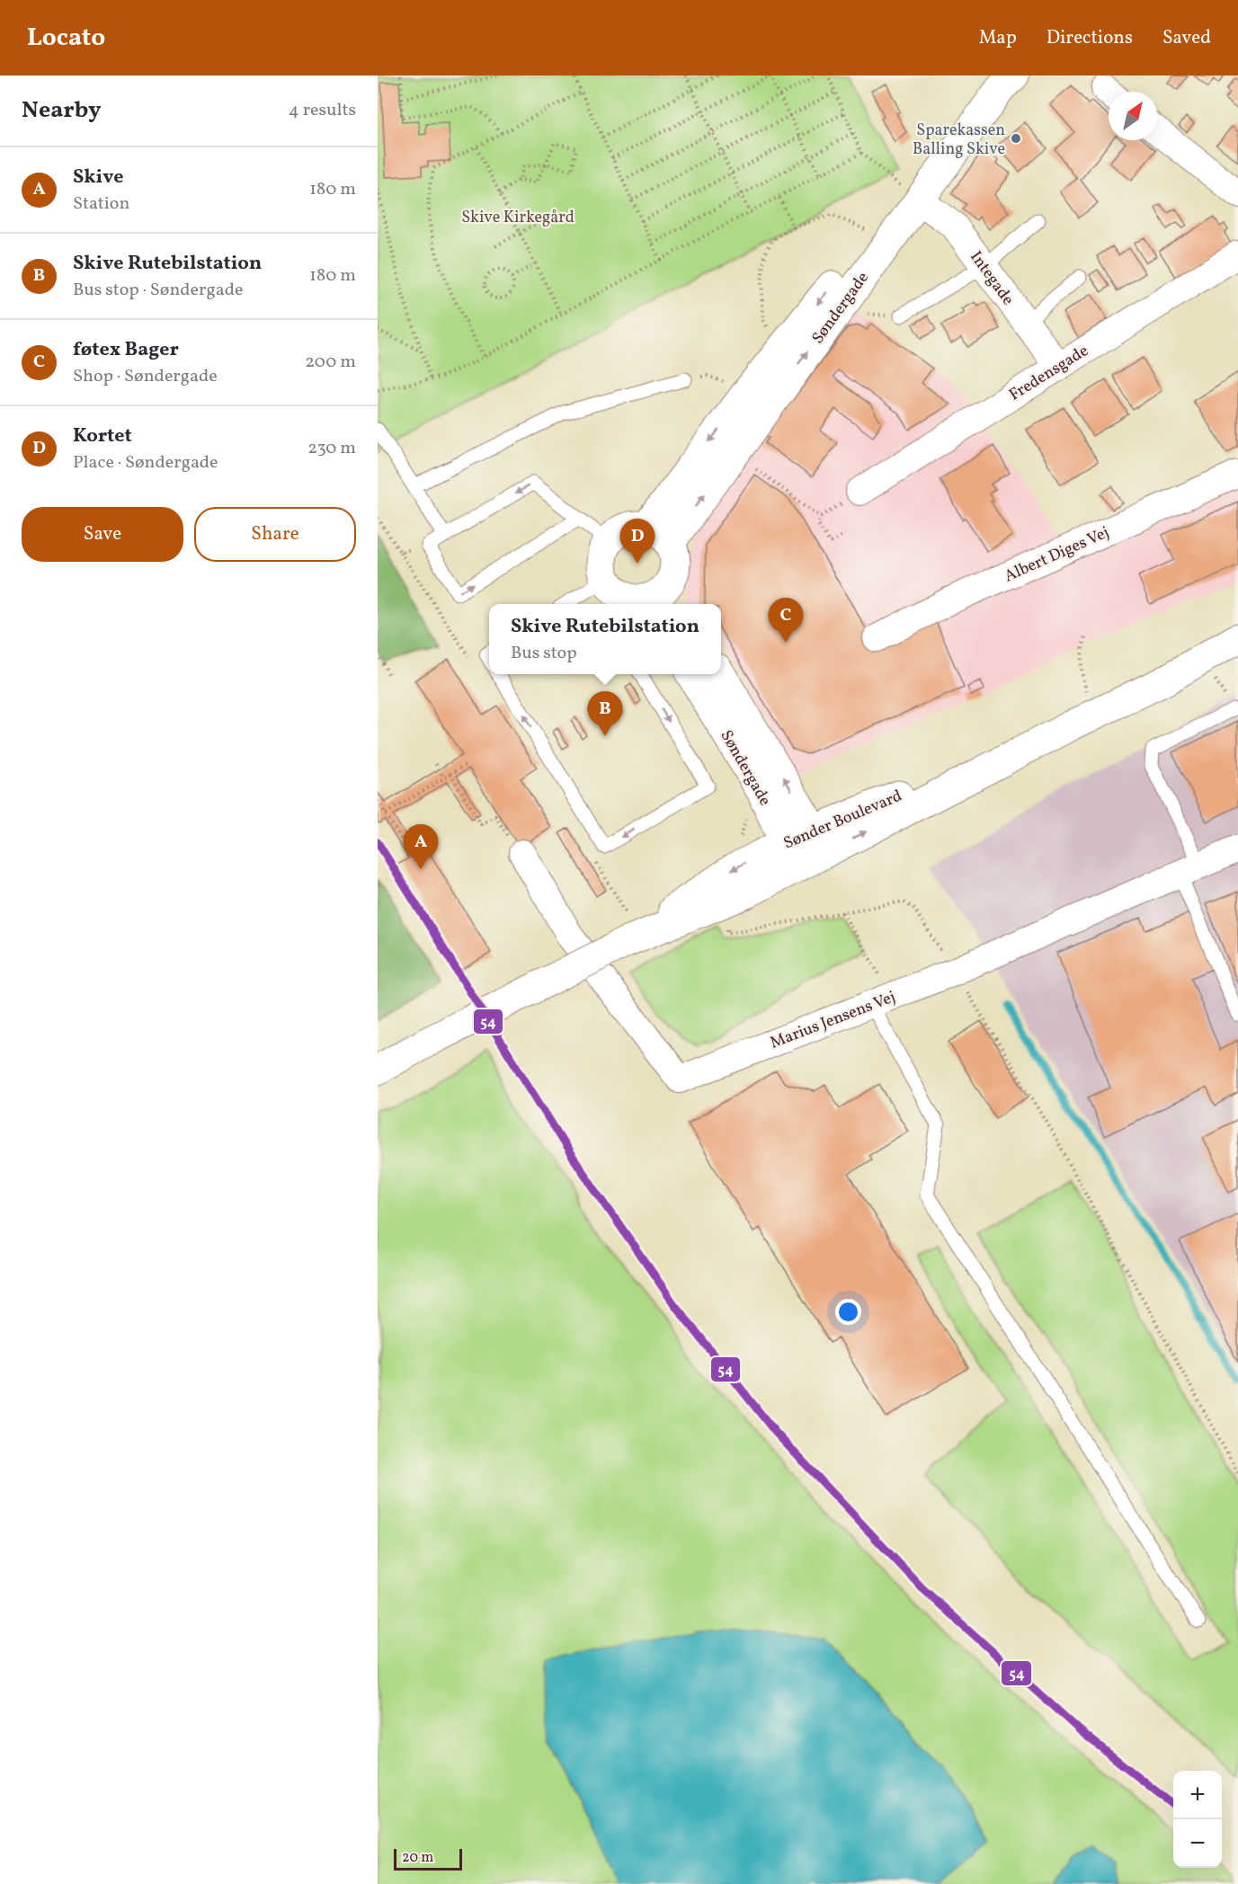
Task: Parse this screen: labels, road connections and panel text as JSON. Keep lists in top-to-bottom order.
{
  "streets": {
    "street": [
      "Integade",
      "Søndergade",
      "Fredensgade",
      "Albert Diges Vej",
      "Sønder Boulevard",
      "Marius Jensens Vej"
    ]
  },
  "crossings": [
    ["Integade", "Søndergade"],
    ["Integade", "Fredensgade"],
    ["Søndergade", "Sønder Boulevard"]
  ],
  "parks": ["Skive Kirkegård"],
  "places": ["Sparekassen Balling Skive"],
  "lines": ["transit line 54"],
  "scale_bar": "20 m",
  "north": "top right",
  "page": {
    "header": "Locato",
    "nav": ["Map", "Directions", "Saved"],
    "heading": ["Nearby", "4 results"],
    "list": [
      {
        "mark": "A",
        "name": "Skive",
        "note": "Station",
        "value": "180 m"
      },
      {
        "mark": "B",
        "name": "Skive Rutebilstation",
        "note": "Bus stop · Søndergade",
        "value": "180 m"
      },
      {
        "mark": "C",
        "name": "føtex Bager",
        "note": "Shop · Søndergade",
        "value": "200 m"
      },
      {
        "mark": "D",
        "name": "Kortet",
        "note": "Place · Søndergade",
        "value": "230 m"
      }
    ],
    "buttons": ["Save", "Share"],
    "pins": [
      "D",
      "C",
      "B",
      "A"
    ],
    "popup": ["Skive Rutebilstation", "Bus stop"],
    "map_buttons": ["+", "−"],
    "scale": "20 m"
  }
}
